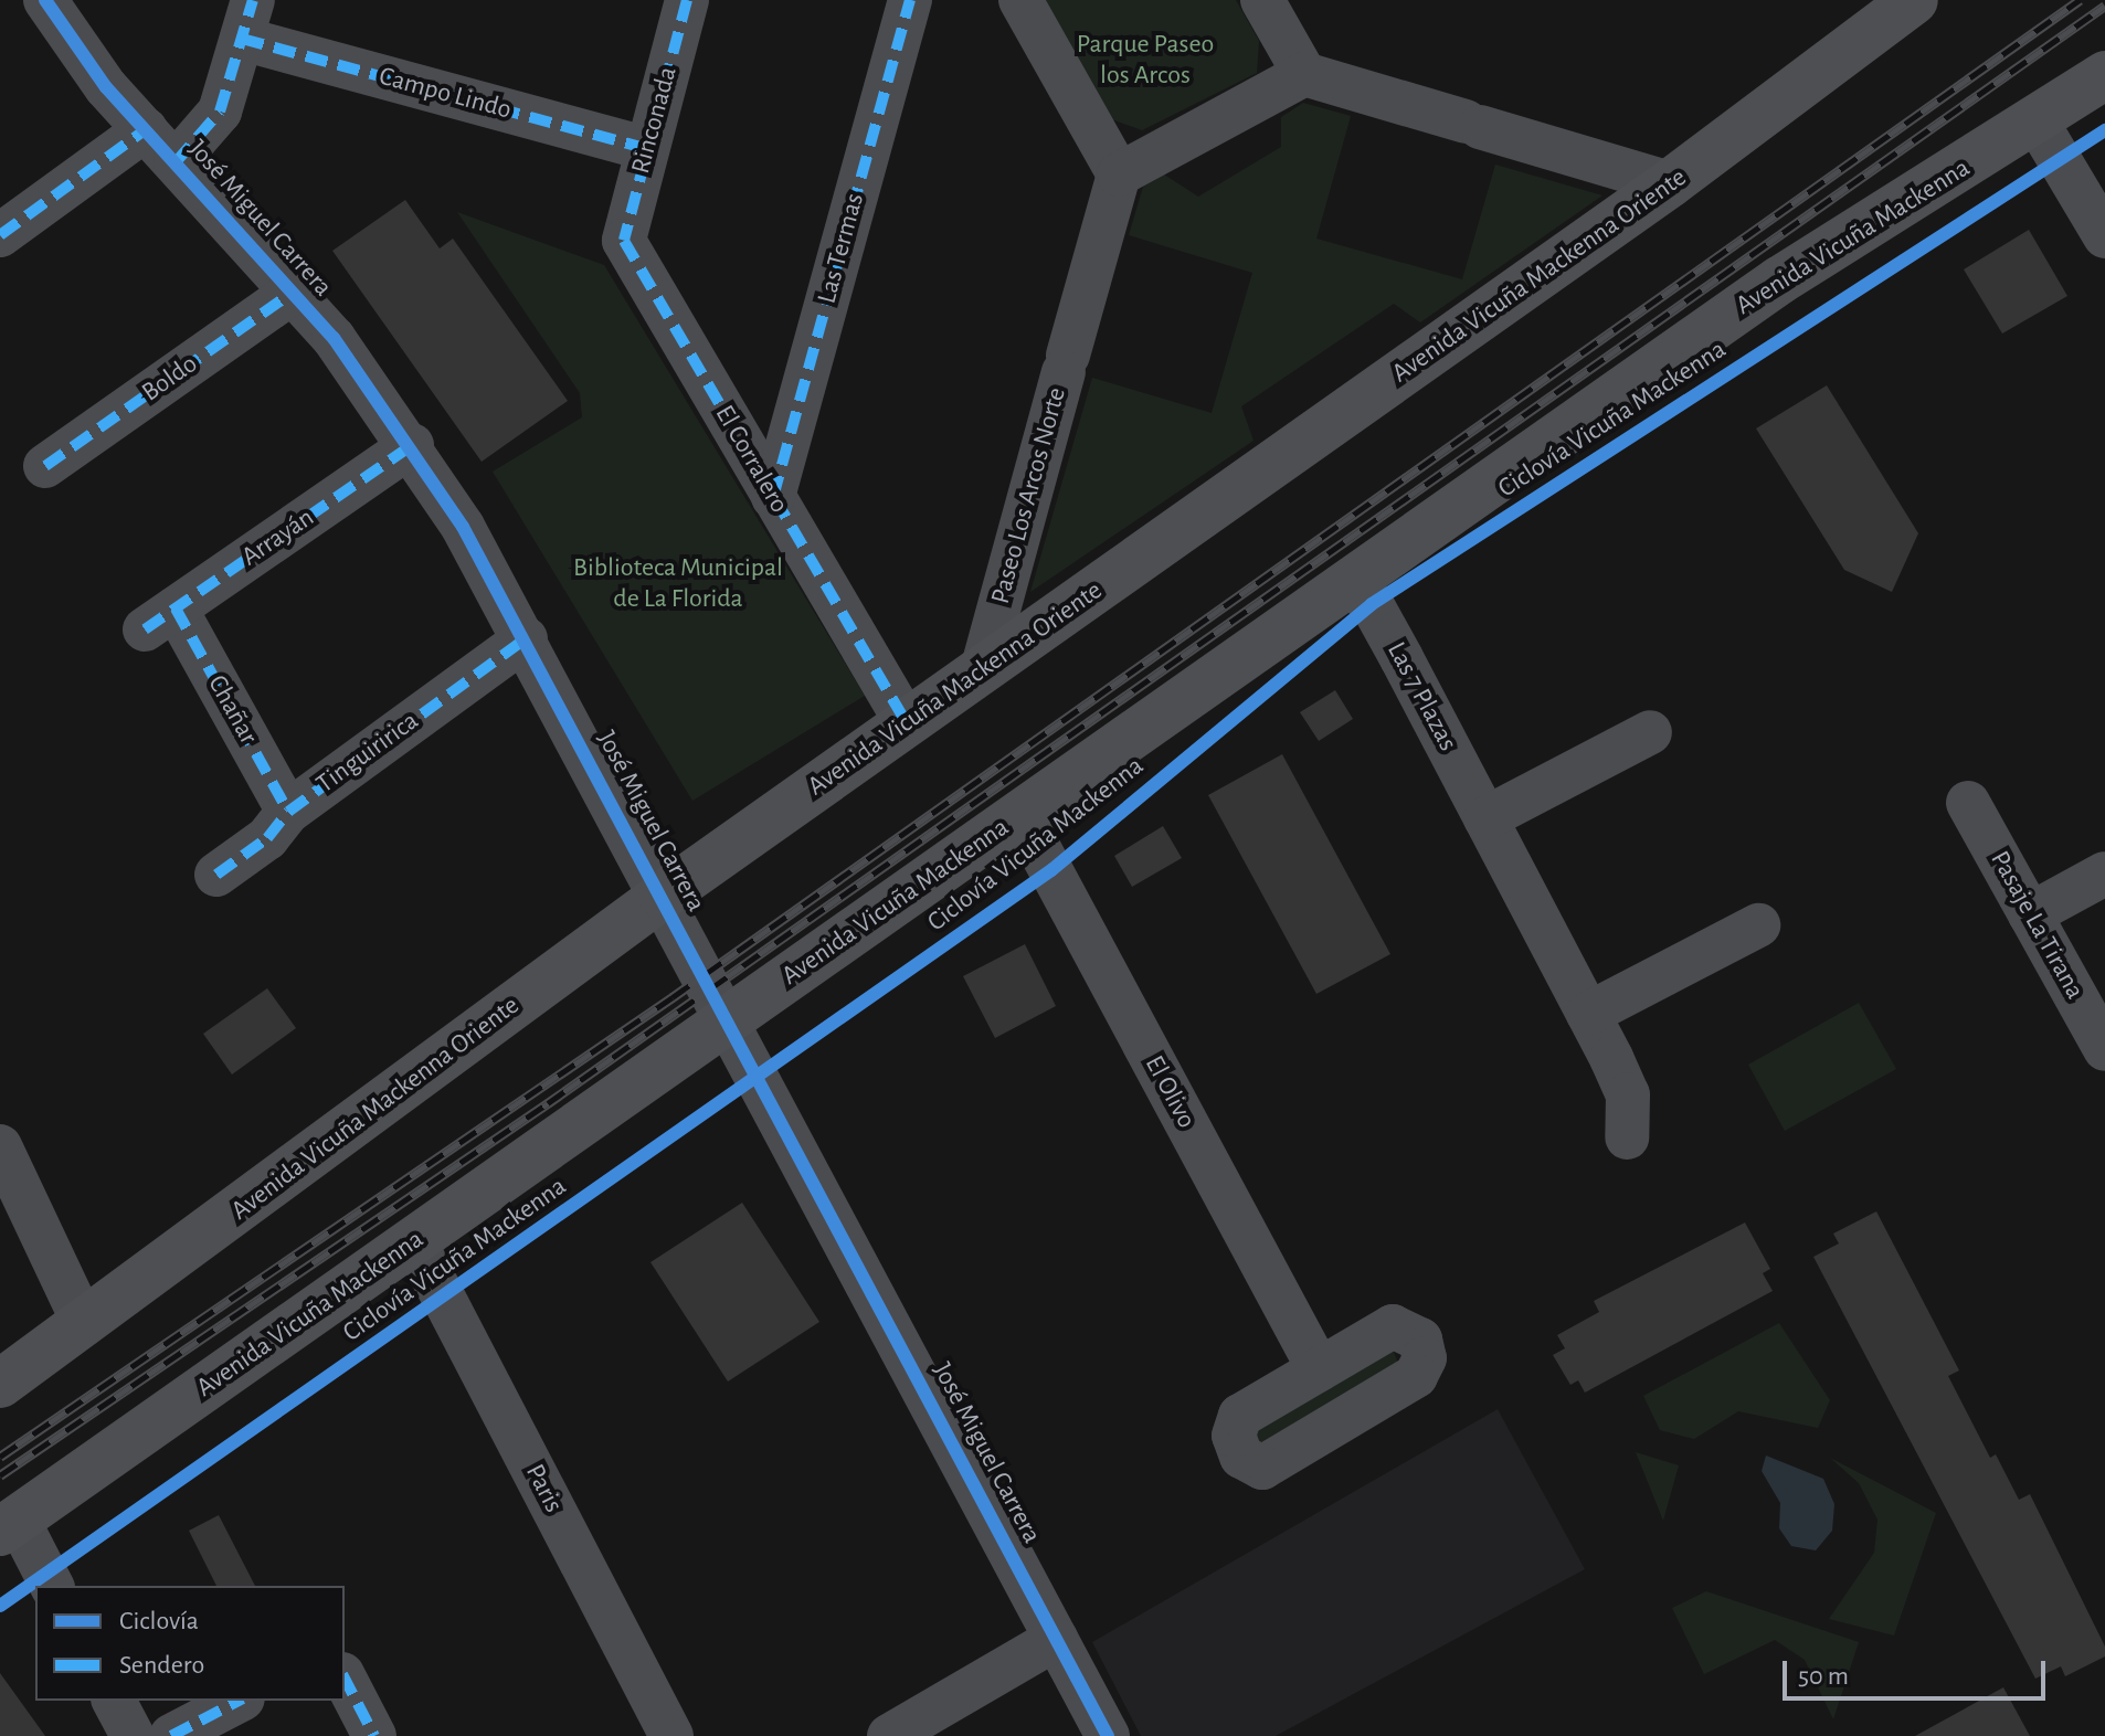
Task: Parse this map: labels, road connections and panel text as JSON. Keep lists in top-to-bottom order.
{
  "streets": {
    "main road": ["Avenida Vicuña Mackenna", "Avenida Vicuña Mackenna Oriente"],
    "street": [
      "Campo Lindo",
      "Rinconada",
      "José Miguel Carrera",
      "Las Termas",
      "Boldo",
      "El Corralero",
      "Paseo Los Arcos Norte",
      "Arrayán",
      "Las 7 Plazas",
      "Chañar",
      "Tinguiririca",
      "Pasaje La Tirana",
      "El Olivo",
      "Paris"
    ],
    "cycle path": ["Ciclovía Vicuña Mackenna"]
  },
  "crossings": [
    ["Campo Lindo", "Rinconada"],
    ["Rinconada", "El Corralero"],
    ["José Miguel Carrera", "Avenida Vicuña Mackenna"],
    ["José Miguel Carrera", "Avenida Vicuña Mackenna Oriente"],
    ["José Miguel Carrera", "Boldo"],
    ["José Miguel Carrera", "Arrayán"],
    ["José Miguel Carrera", "Tinguiririca"],
    ["Avenida Vicuña Mackenna", "Las 7 Plazas"],
    ["Avenida Vicuña Mackenna", "El Olivo"],
    ["Avenida Vicuña Mackenna", "Paris"],
    ["Las Termas", "El Corralero"],
    ["Avenida Vicuña Mackenna Oriente", "El Corralero"],
    ["Avenida Vicuña Mackenna Oriente", "Paseo Los Arcos Norte"],
    ["Arrayán", "Chañar"],
    ["Chañar", "Tinguiririca"]
  ],
  "parks": ["Parque Paseo los Arcos", "Biblioteca Municipal de La Florida"],
  "legend": ["Ciclovía", "Sendero"],
  "scale_bar": "50 m"
}
